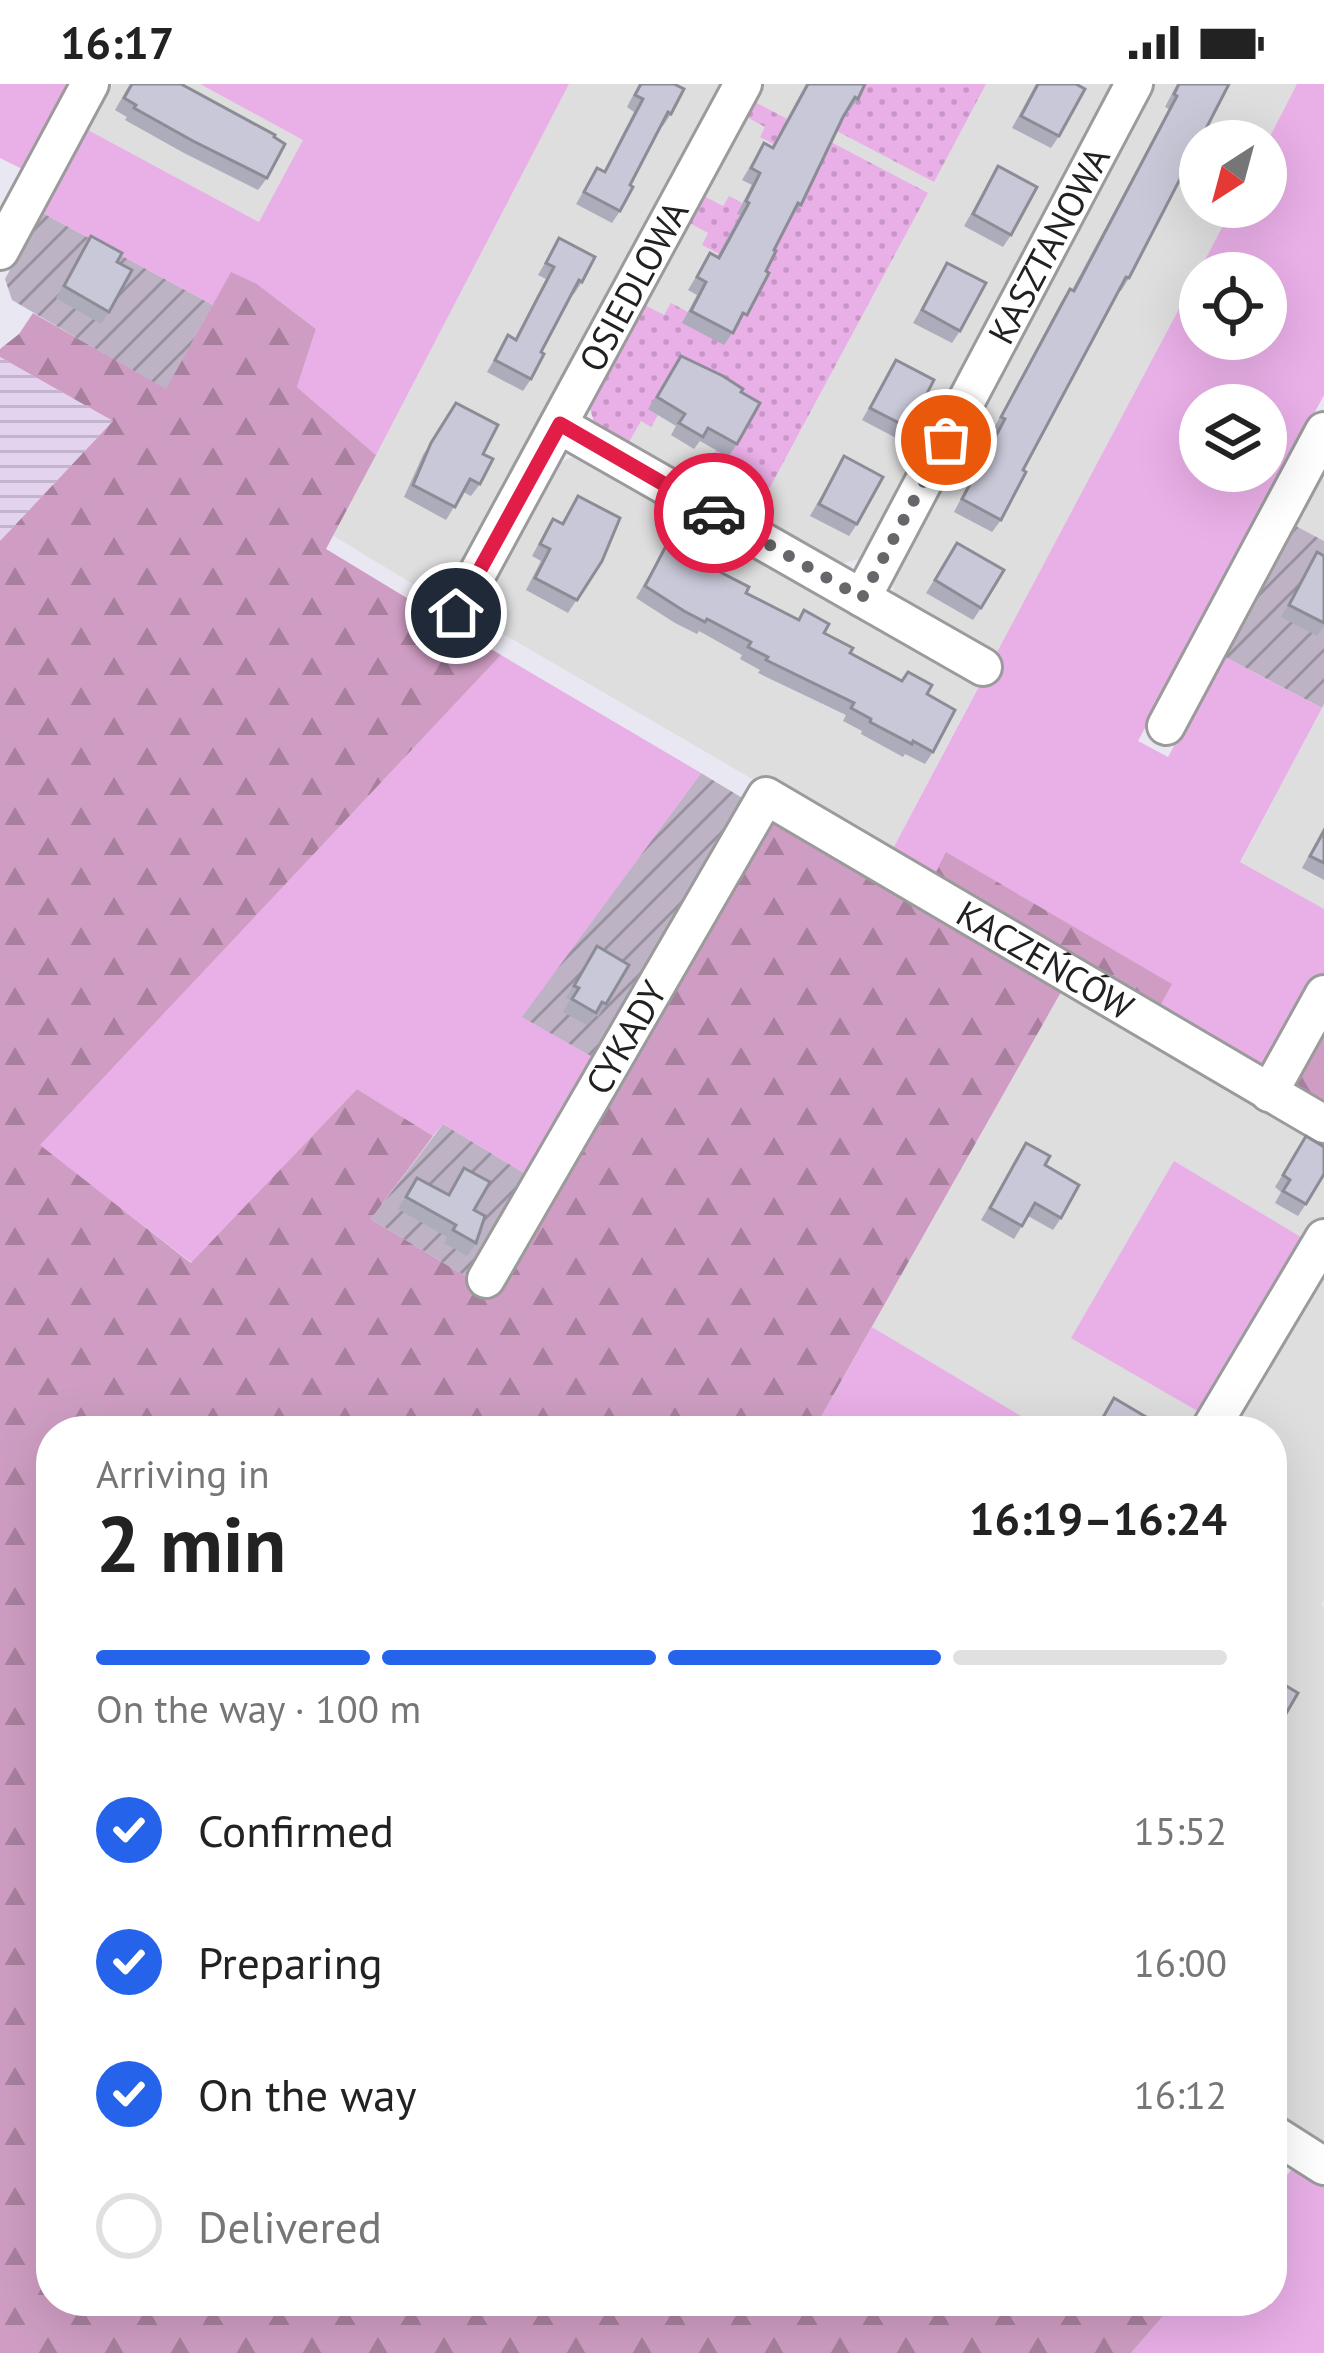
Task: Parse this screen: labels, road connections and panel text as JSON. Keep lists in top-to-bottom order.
{
  "streets": {
    "street": [
      "KASZTANOWA",
      "OSIEDLOWA",
      "KACZEŃCÓW",
      "CYKADY"
    ]
  },
  "crossings": [
    ["KACZEŃCÓW", "CYKADY"]
  ],
  "north": "bottom left",
  "page": {
    "status": "16:17",
    "heading": ["2 min", "Arriving in", "16:19–16:24"],
    "bar": "On the way · 100 m",
    "list": [
      ["Confirmed", "15:52"],
      ["Preparing", "16:00"],
      ["On the way", "16:12"],
      "Delivered"
    ]
  }
}
